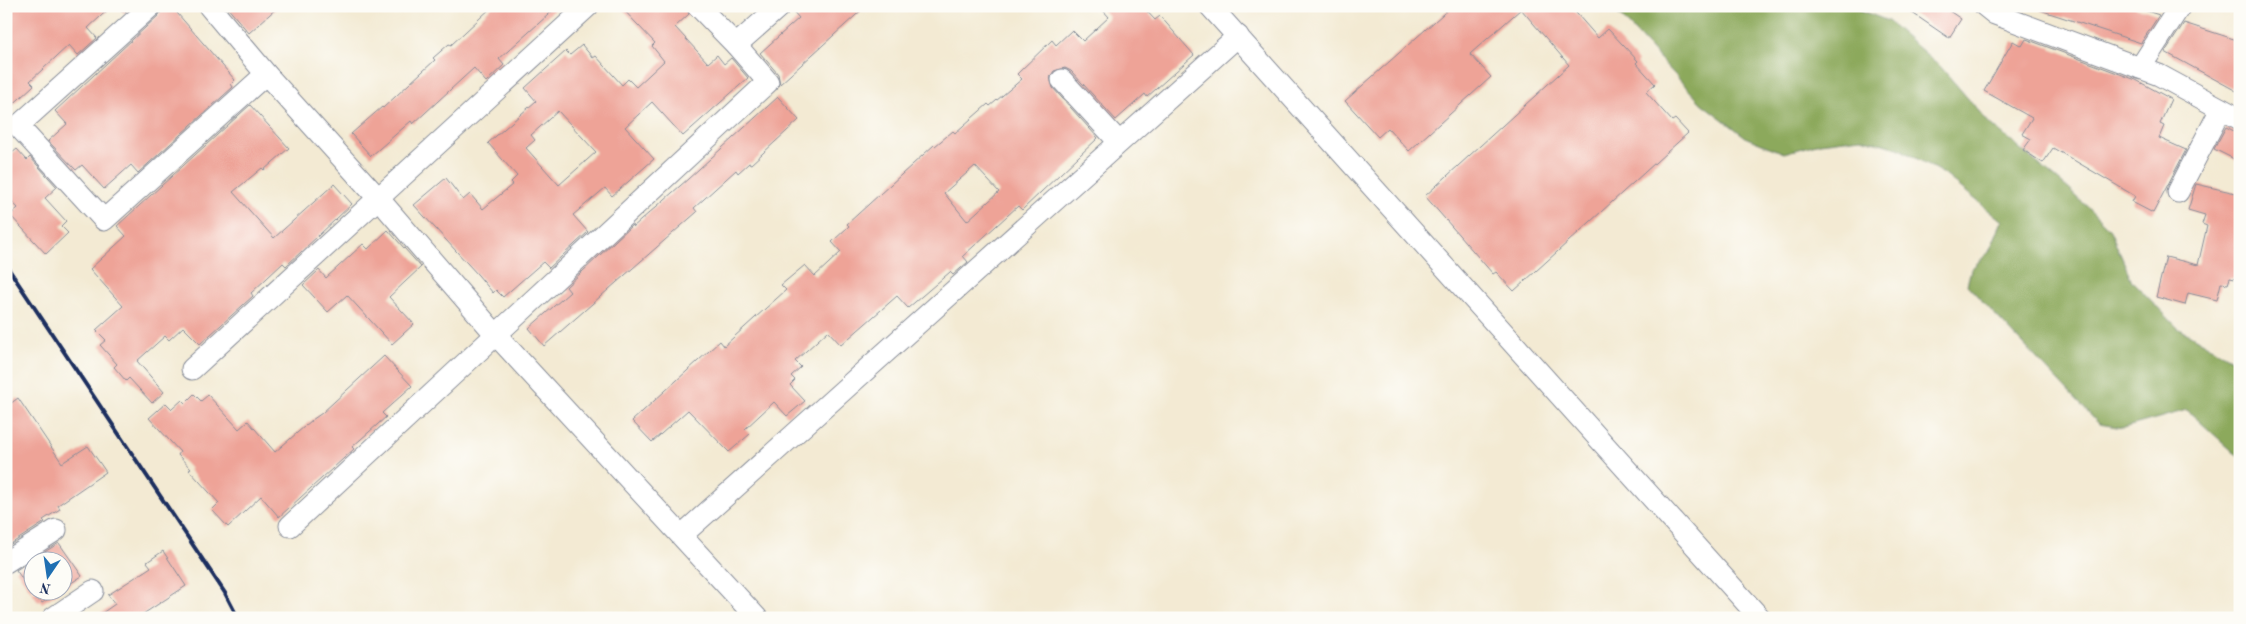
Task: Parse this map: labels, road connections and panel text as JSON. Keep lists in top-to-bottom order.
{
  "north": "bottom"
}
